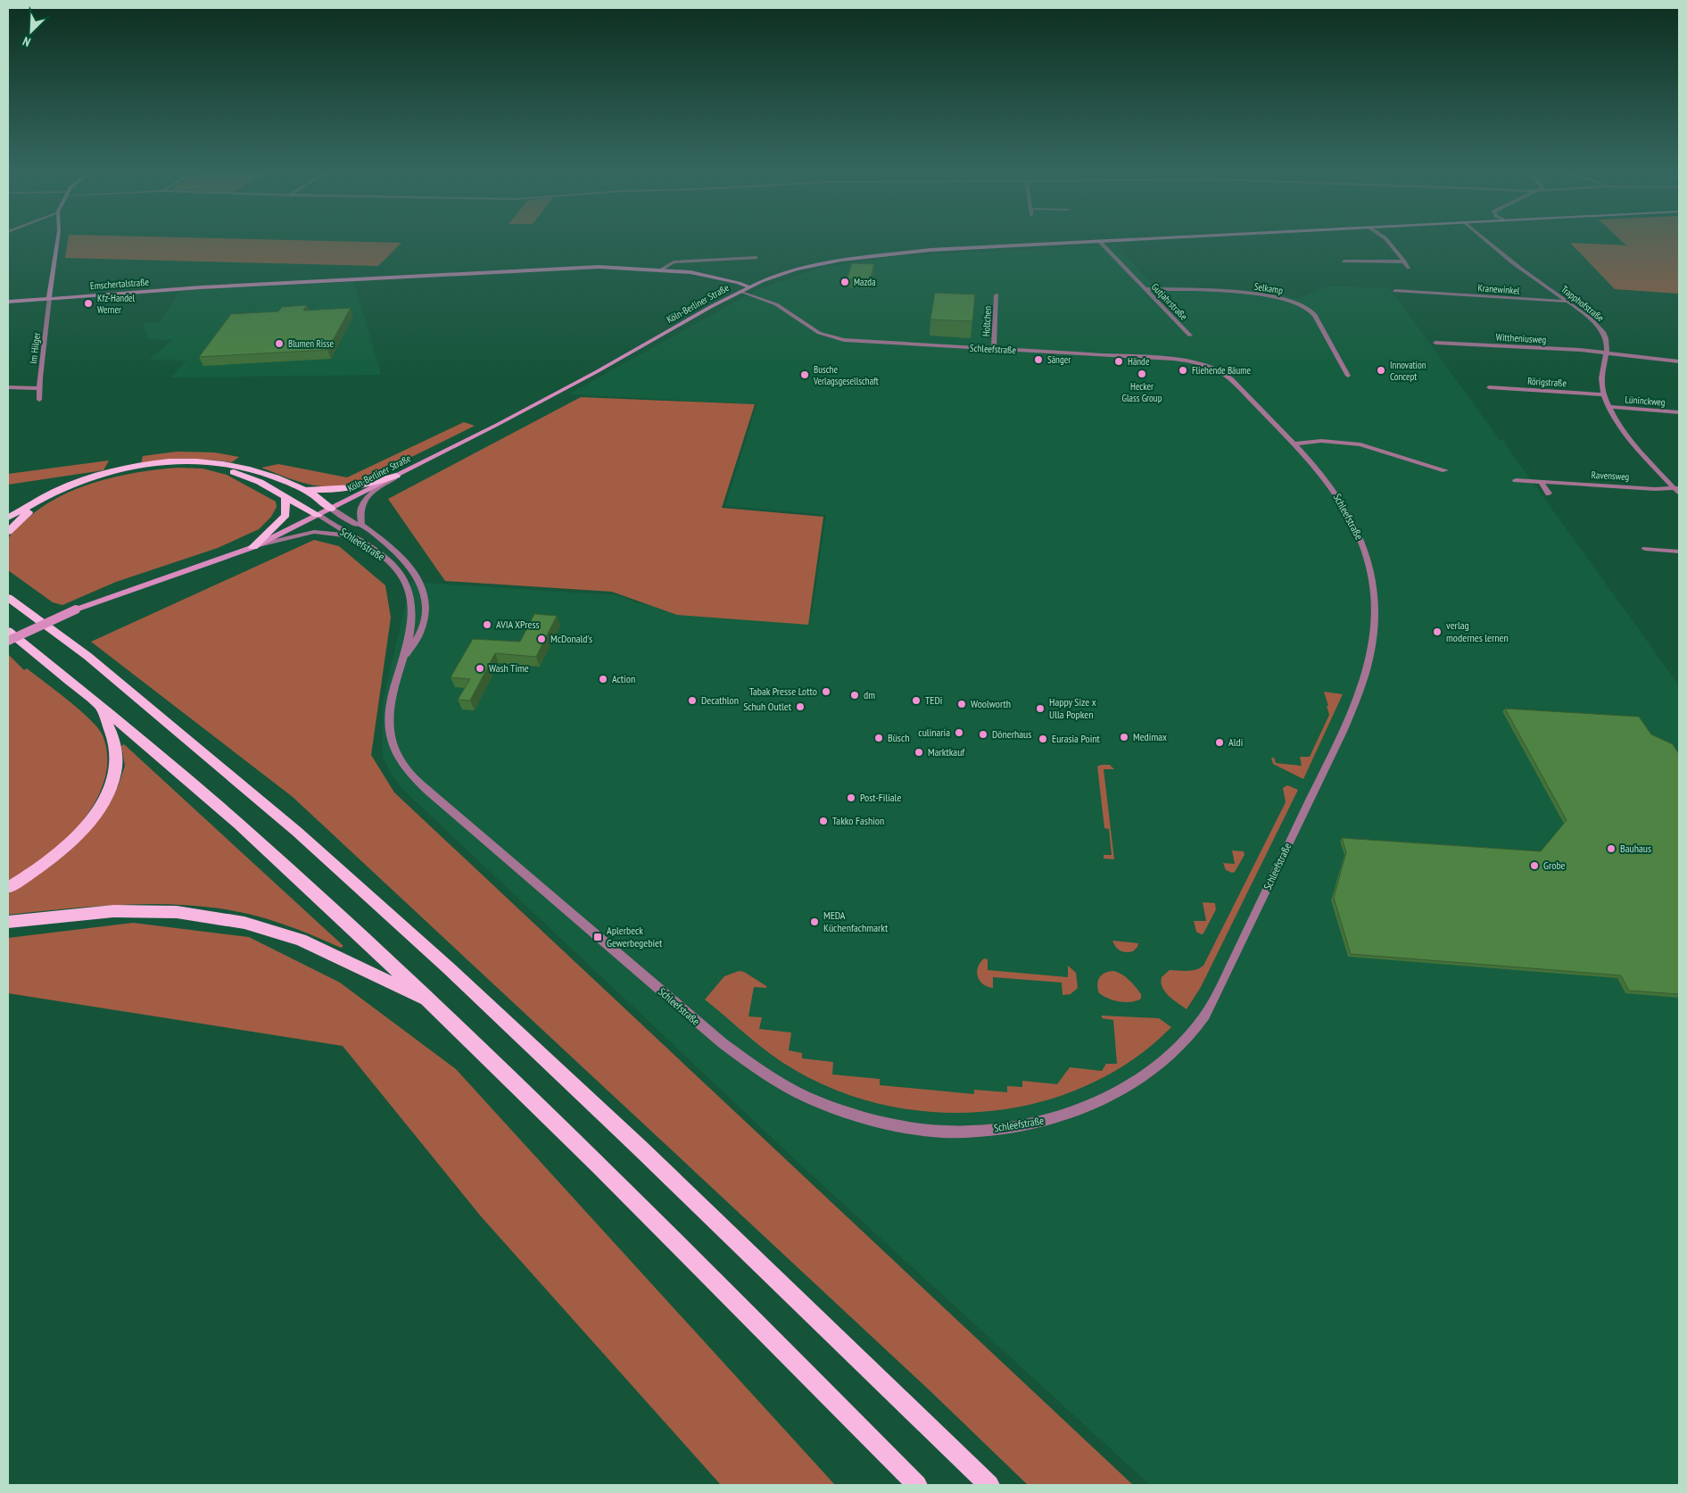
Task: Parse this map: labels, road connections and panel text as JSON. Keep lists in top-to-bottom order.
{
  "streets": {
    "main road": ["Emschertalstraße", "Köln-Berliner Straße"],
    "street": [
      "Selkamp",
      "Kranewinkel",
      "Gutjahrstraße",
      "Trapphofstraße",
      "Holtchen",
      "Wittheniusweg",
      "Im Hilger",
      "Schleefstraße",
      "Rörigstraße",
      "Lüninckweg",
      "Ravensweg"
    ]
  },
  "crossings": [
    ["Emschertalstraße", "Köln-Berliner Straße"],
    ["Emschertalstraße", "Im Hilger"],
    ["Emschertalstraße", "Schleefstraße"],
    ["Selkamp", "Gutjahrstraße"],
    ["Kranewinkel", "Trapphofstraße"],
    ["Gutjahrstraße", "Köln-Berliner Straße"],
    ["Köln-Berliner Straße", "Schleefstraße"],
    ["Trapphofstraße", "Wittheniusweg"],
    ["Trapphofstraße", "Rörigstraße"],
    ["Trapphofstraße", "Lüninckweg"],
    ["Trapphofstraße", "Ravensweg"],
    ["Holtchen", "Schleefstraße"]
  ],
  "places": {
    "other": [
      "Mazda",
      "Kfz-Handel Werner",
      "Blumen Risse",
      "Sänger",
      "Hände",
      "Fliehende Bäume",
      "Innovation Concept",
      "Hecker Glass Group",
      "Busche Verlagsgesellschaft",
      "AVIA XPress",
      "verlag modernes lernen",
      "McDonald's",
      "Wash Time",
      "Action",
      "Tabak Presse Lotto",
      "dm",
      "Decathlon",
      "TEDi",
      "Woolworth",
      "Schuh Outlet",
      "Happy Size x Ulla Popken",
      "culinaria",
      "Dönerhaus",
      "Medimax",
      "Büsch",
      "Eurasia Point",
      "Aldi",
      "Marktkauf",
      "Post-Filiale",
      "Takko Fashion",
      "Bauhaus",
      "Grobe",
      "MEDA Küchenfachmarkt"
    ],
    "transit": ["Aplerbeck Gewerbegebiet"]
  },
  "north": "bottom left"
}
